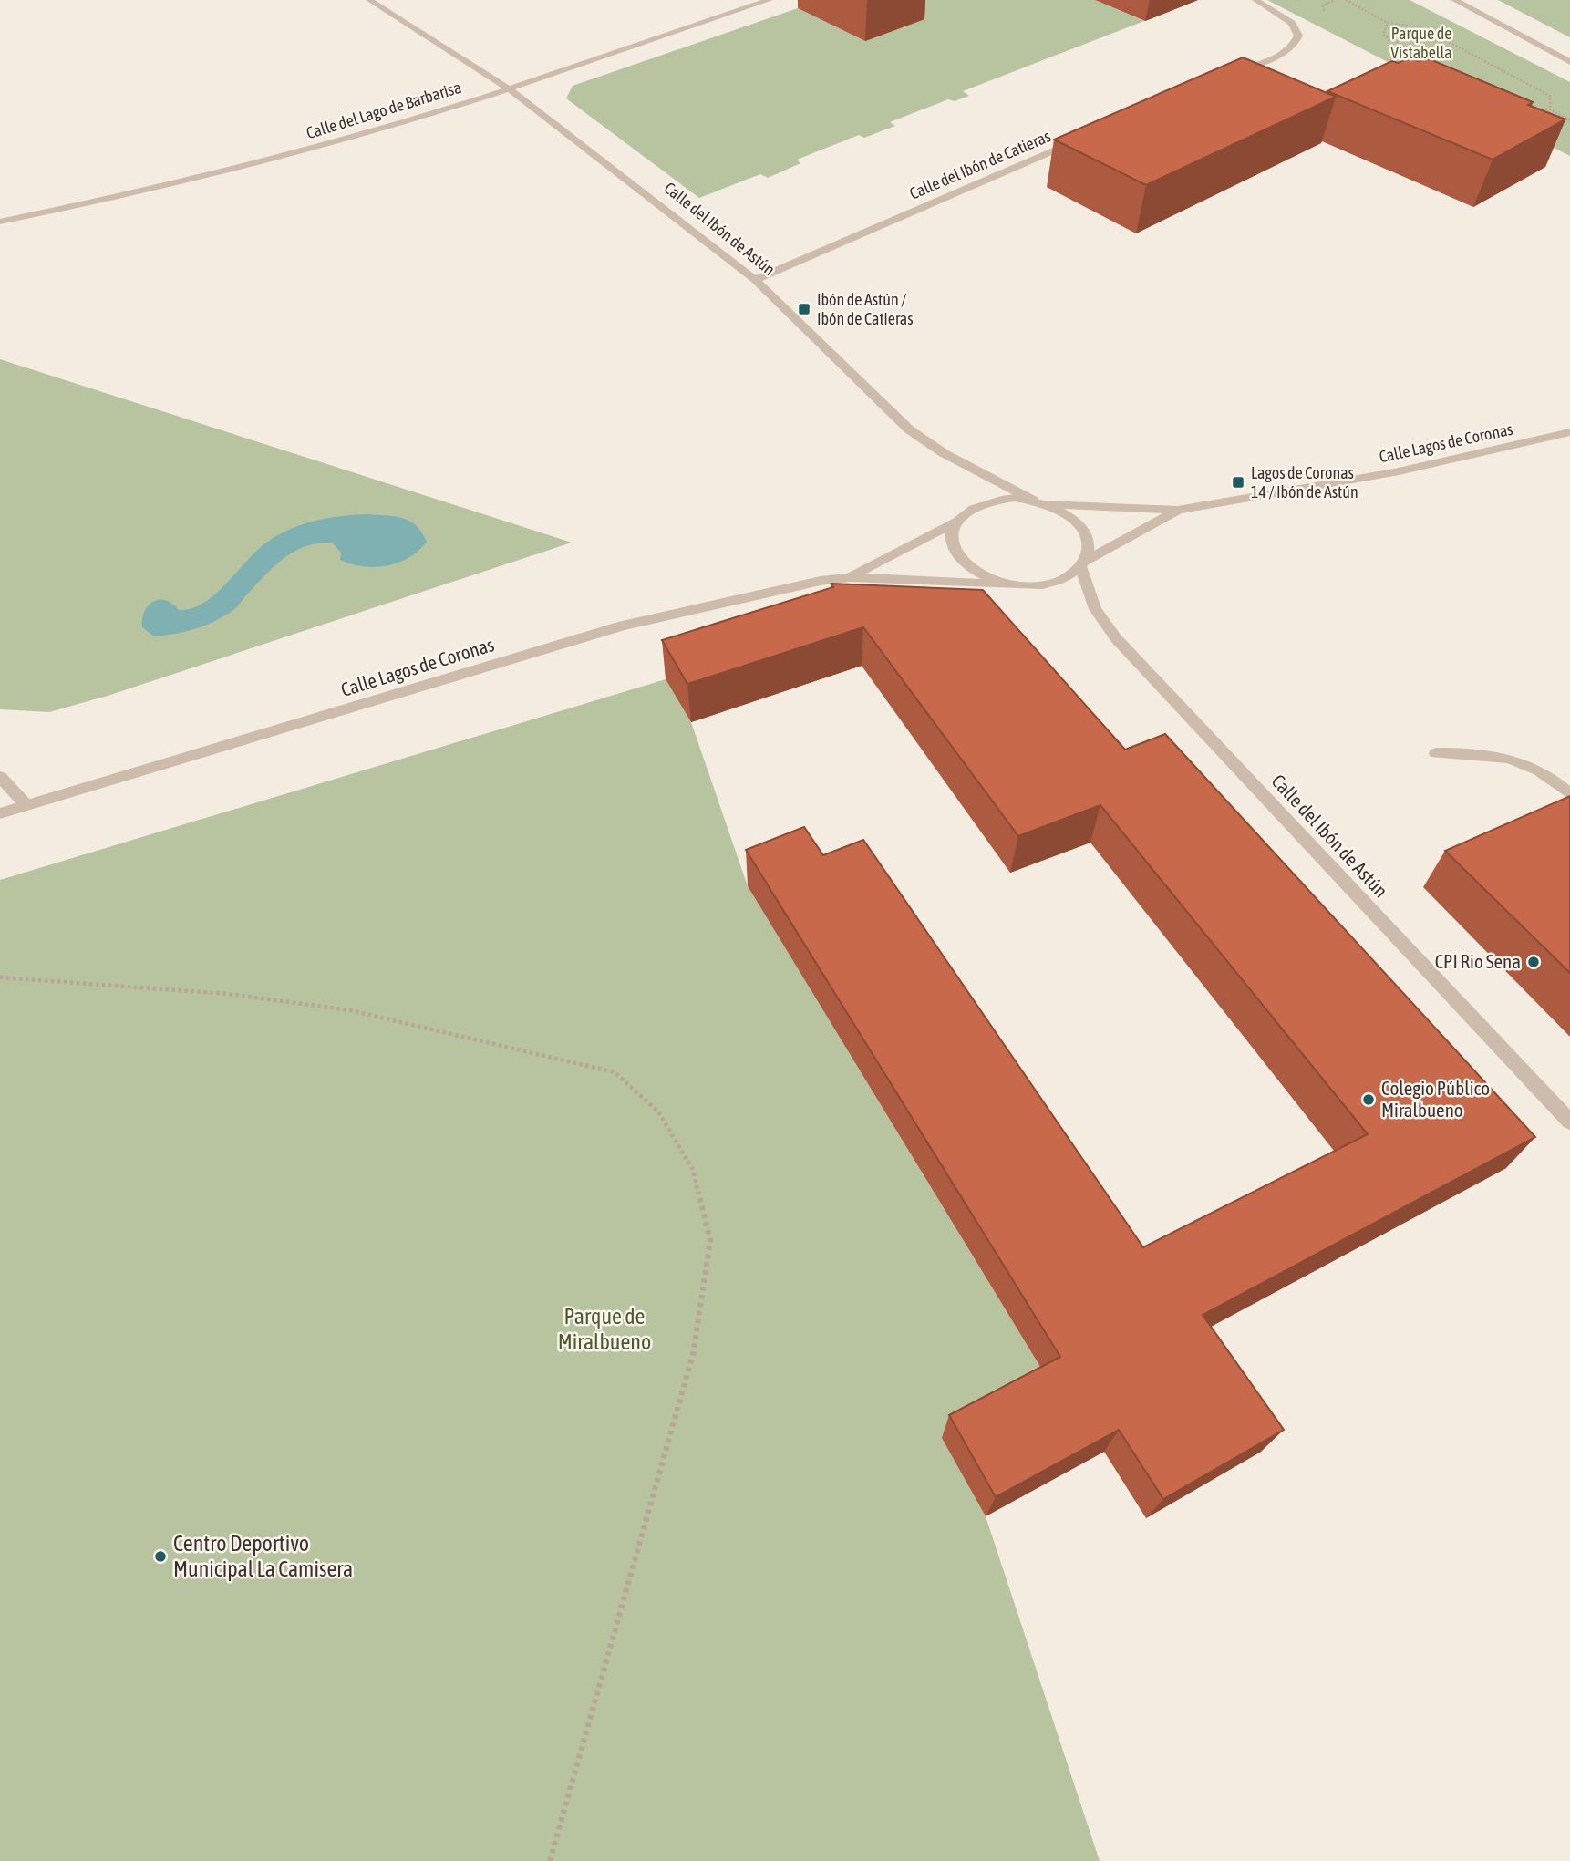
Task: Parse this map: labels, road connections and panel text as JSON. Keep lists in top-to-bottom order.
{
  "streets": {
    "street": [
      "Calle del Lago de Barbarisa",
      "Calle del Ibón de Catieras",
      "Calle del Ibón de Astún",
      "Calle Lagos de Coronas"
    ]
  },
  "crossings": [
    ["Calle del Lago de Barbarisa", "Calle del Ibón de Astún"],
    ["Calle del Ibón de Catieras", "Calle del Ibón de Astún"],
    ["Calle del Ibón de Astún", "Calle Lagos de Coronas"]
  ],
  "parks": ["Parque de Vistabella", "Parque de Miralbueno"],
  "places": {
    "transit": ["Ibón de Astún / Ibón de Catieras", "Lagos de Coronas 14 / Ibón de Astún"],
    "other": ["CPI Rio Sena", "Colegio Público Miralbueno", "Centro Deportivo Municipal La Camisera"]
  }
}
